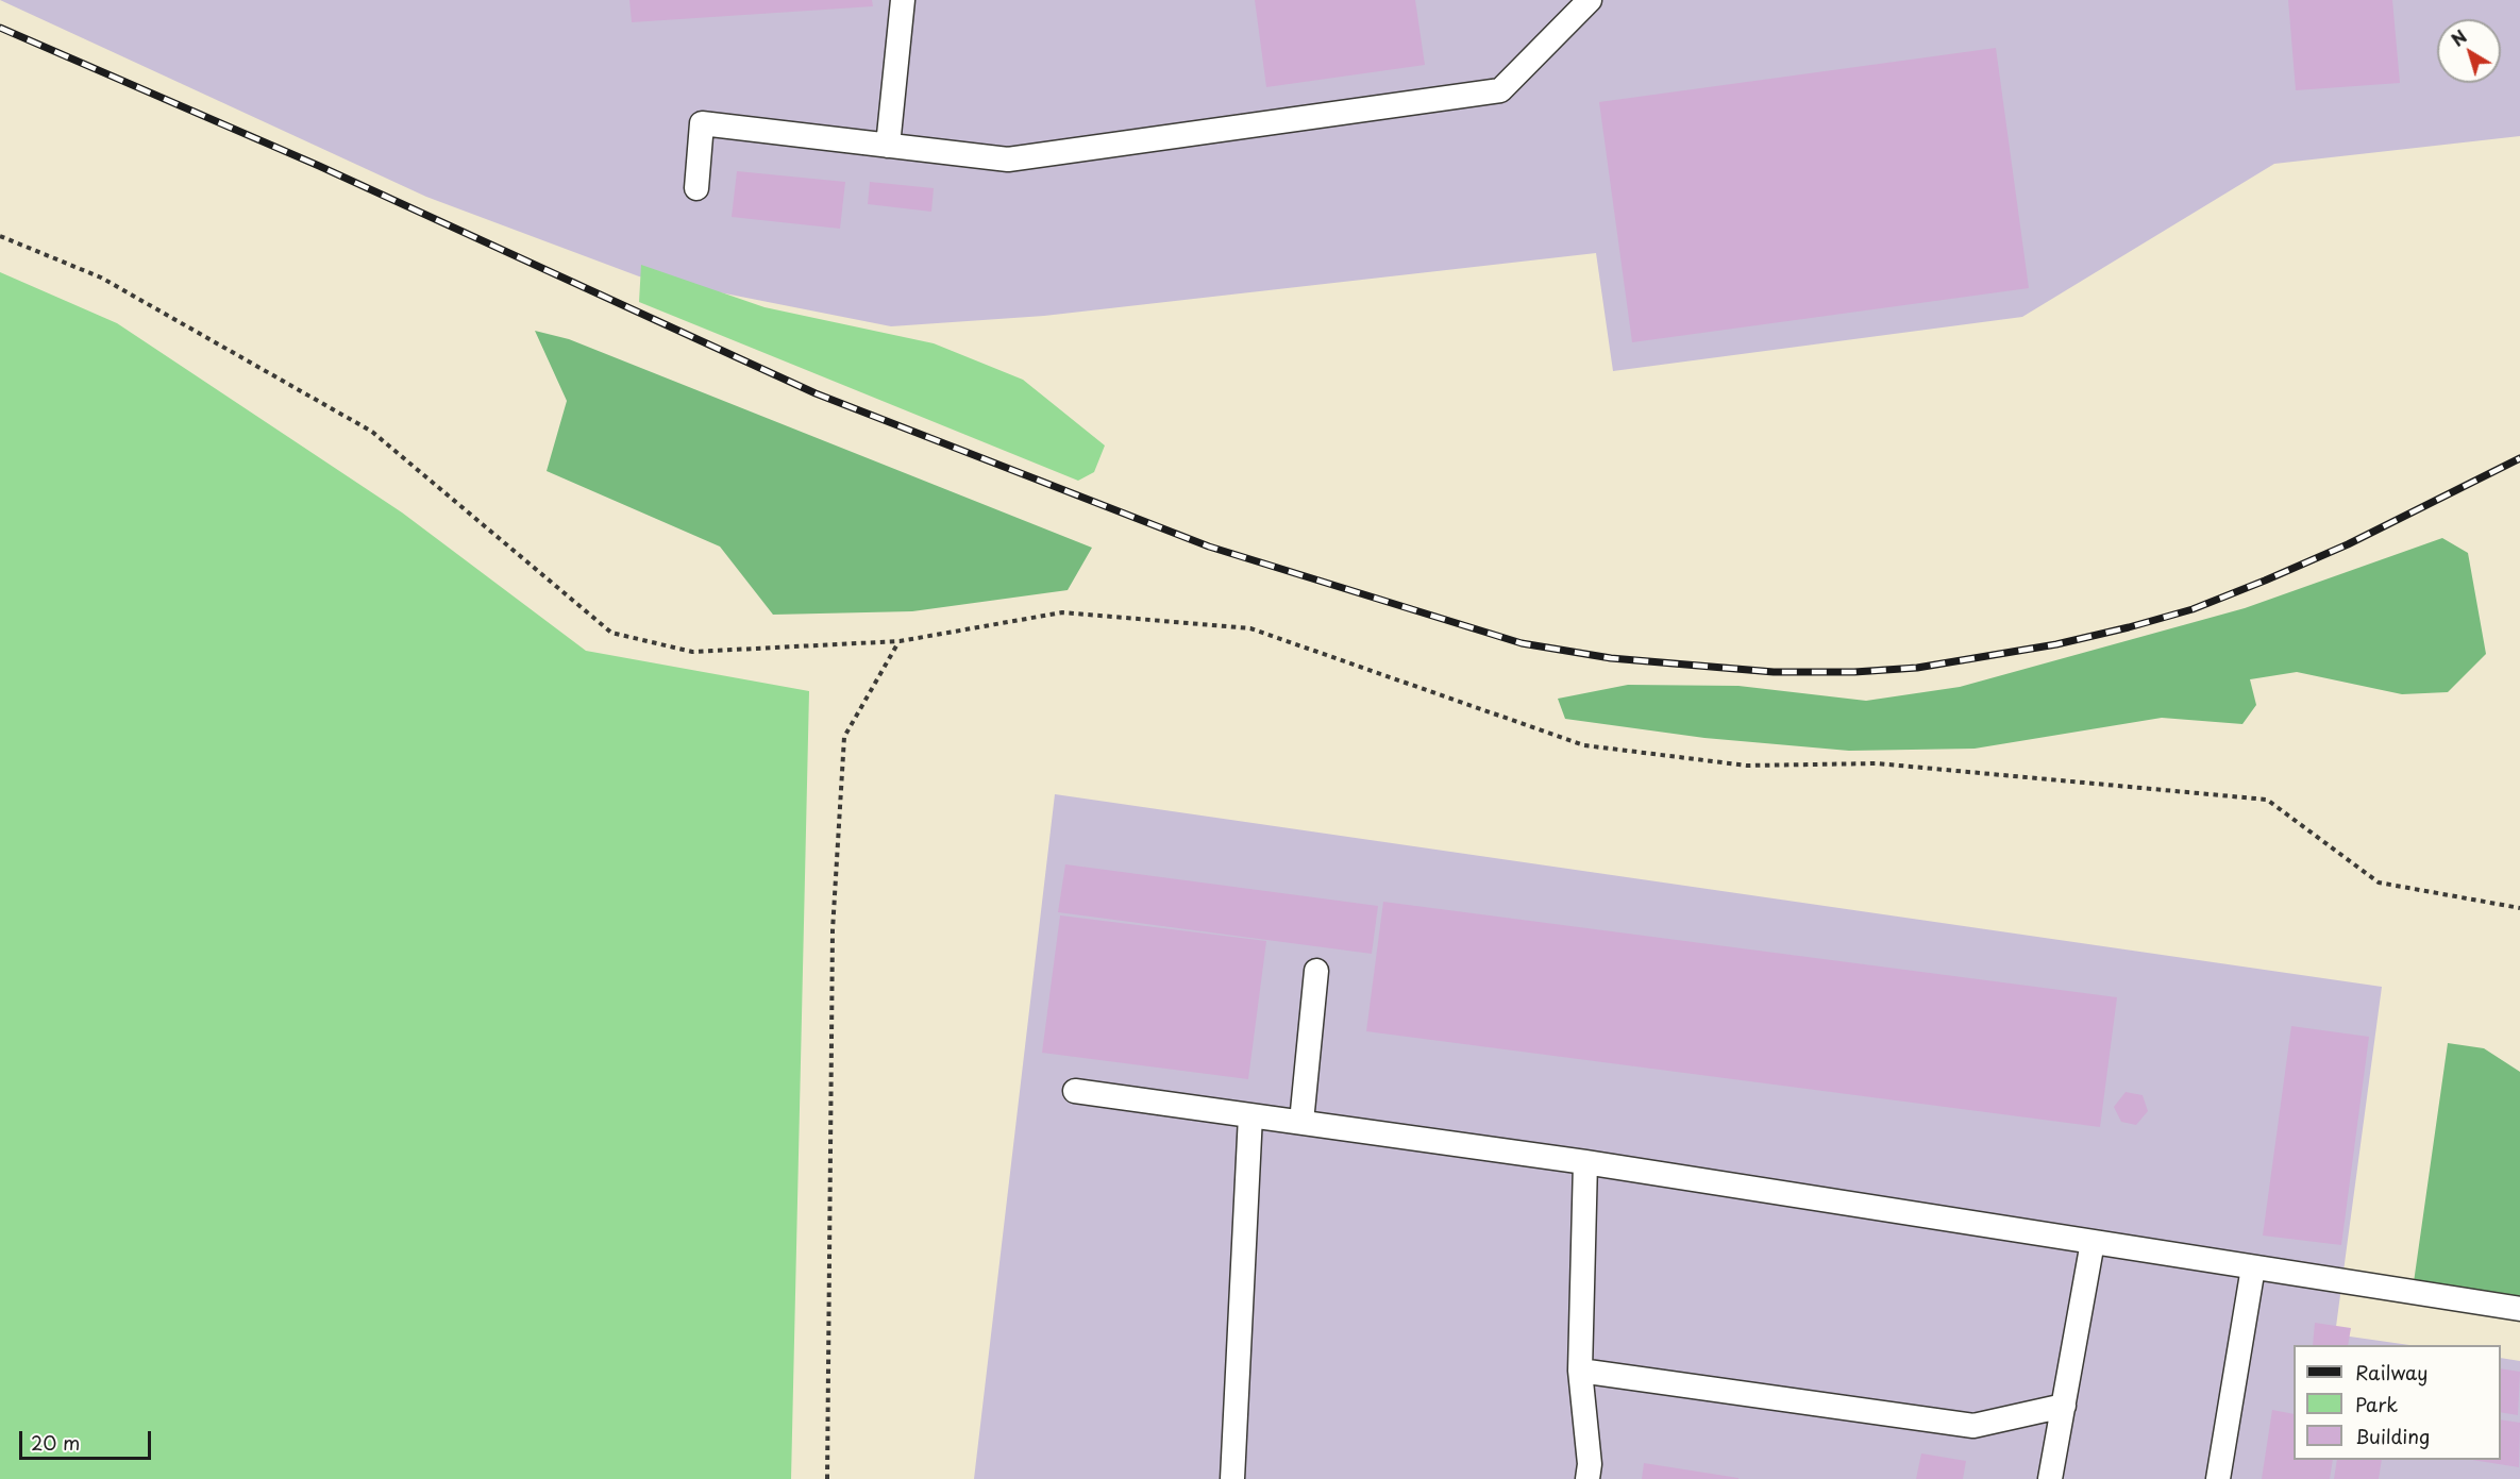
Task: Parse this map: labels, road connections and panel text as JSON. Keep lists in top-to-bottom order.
{
  "legend": ["Railway", "Park", "Building"],
  "scale_bar": "20 m",
  "north": "top left"
}
